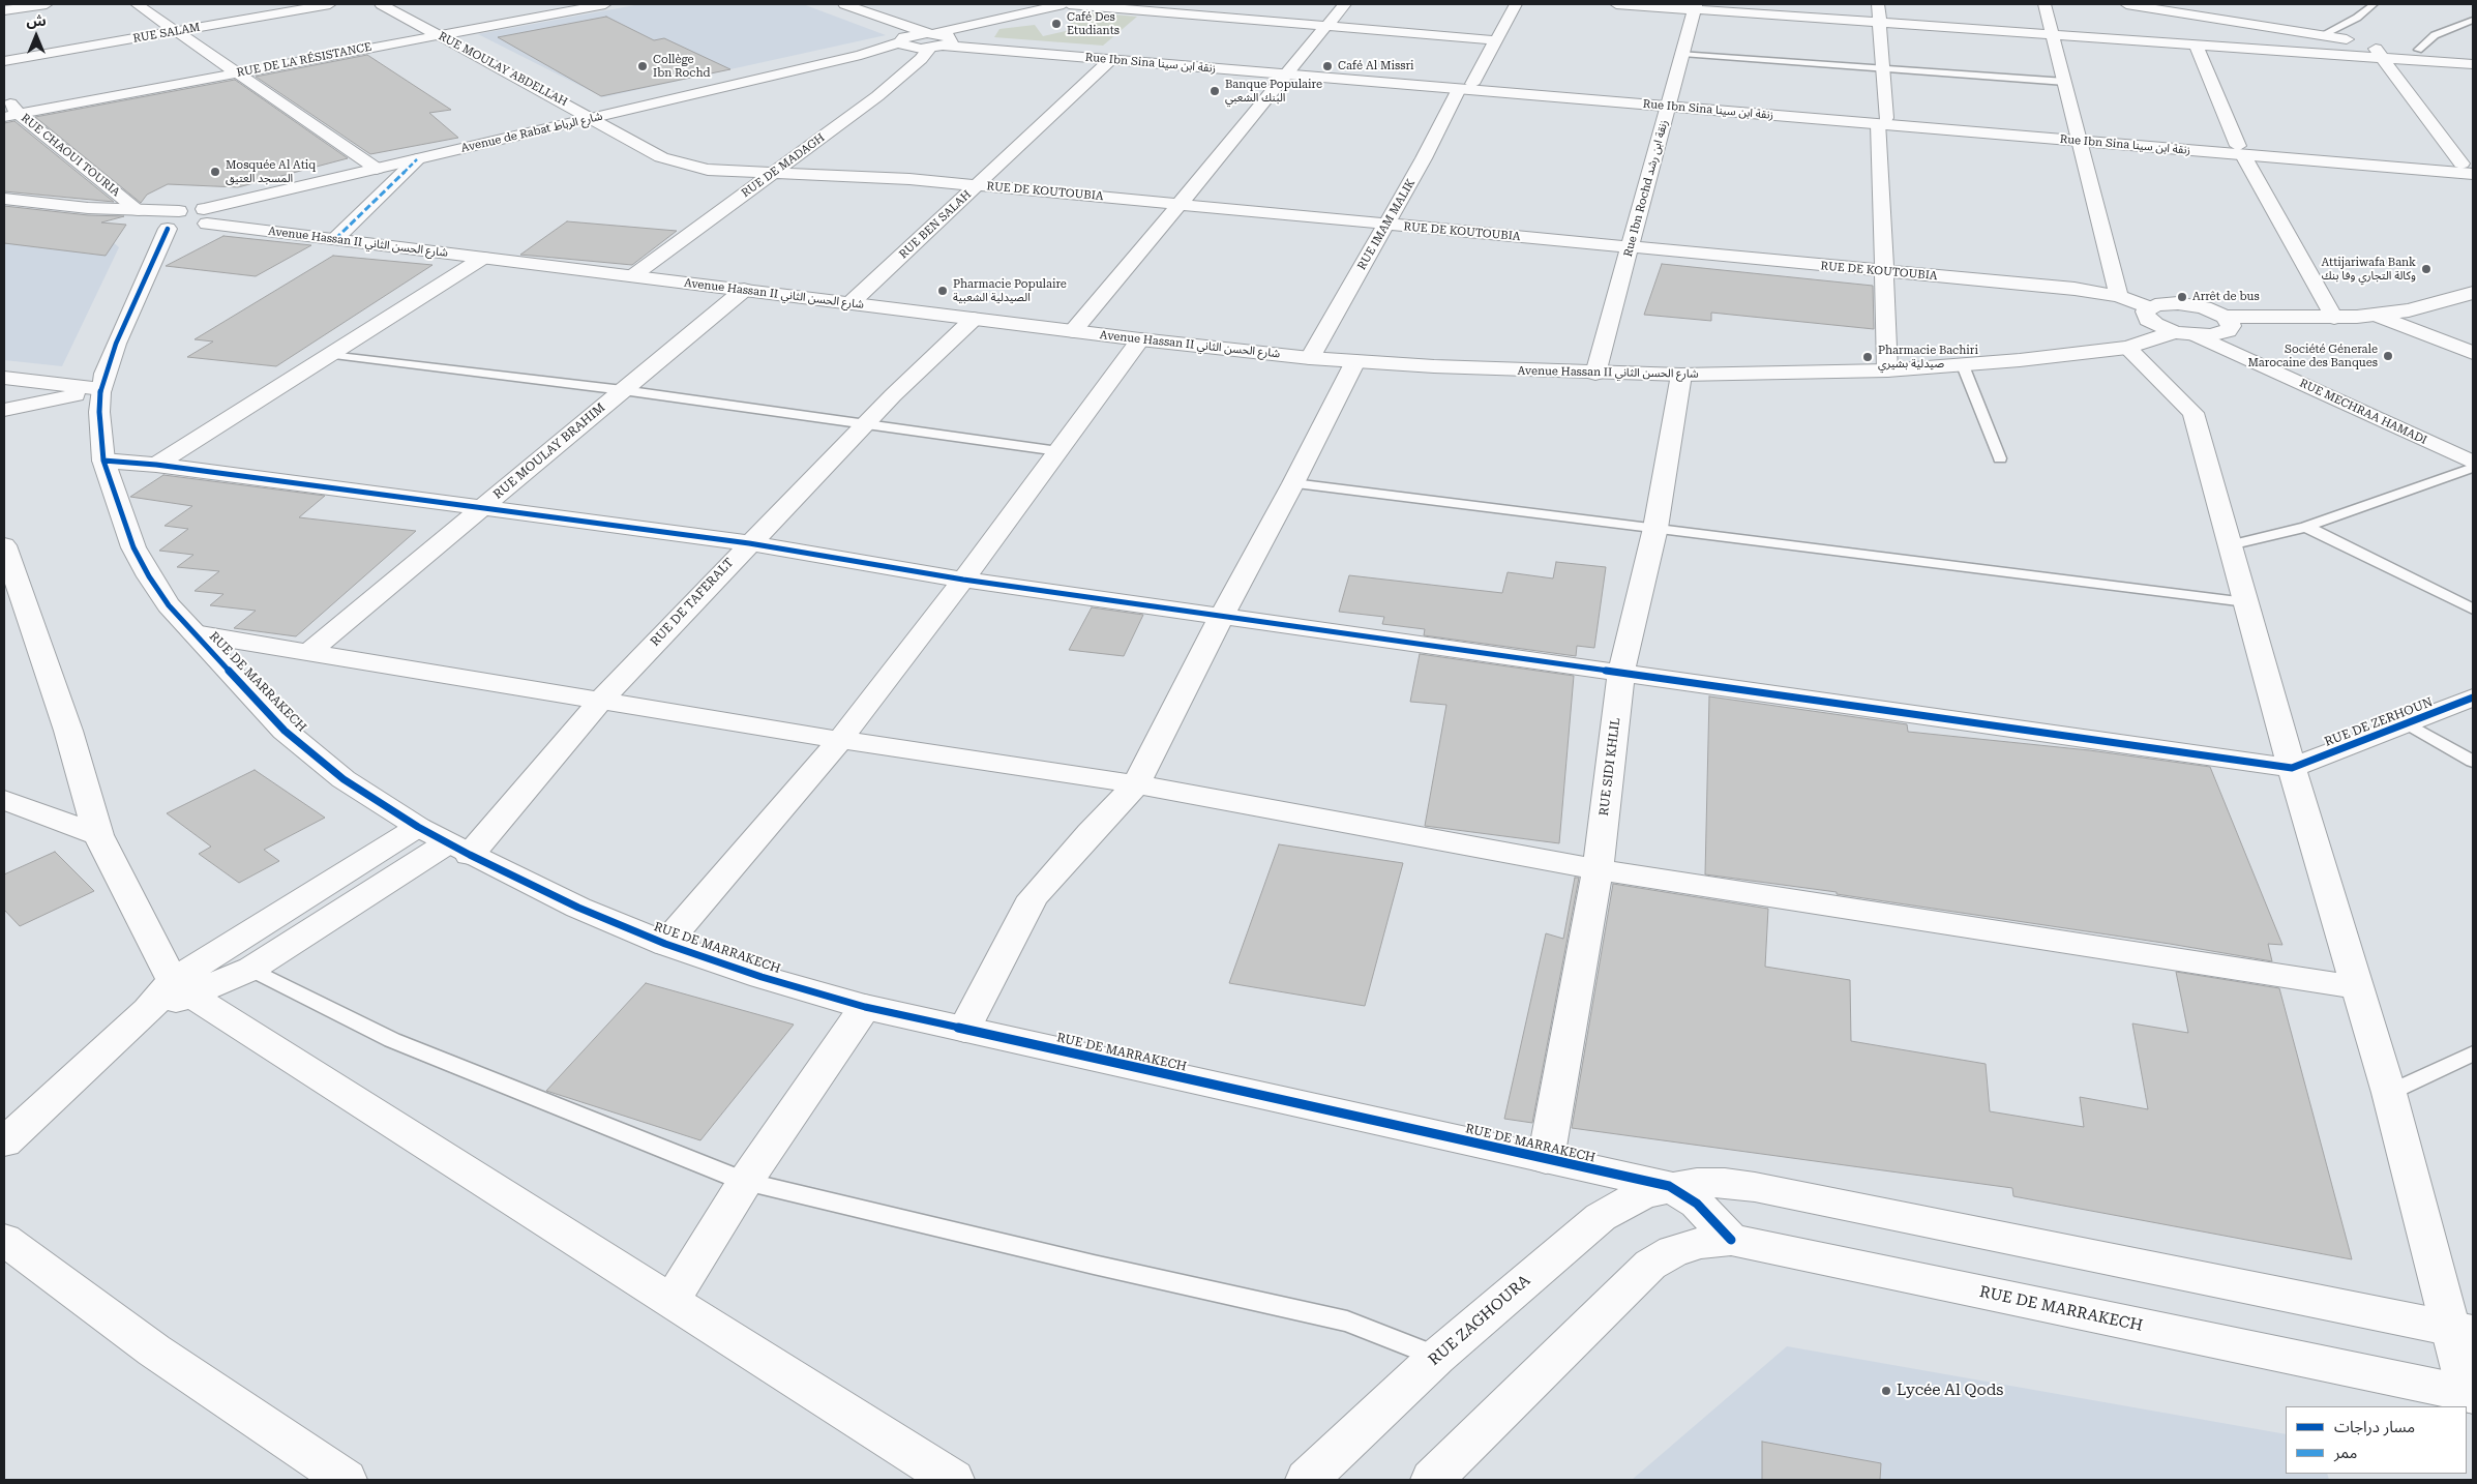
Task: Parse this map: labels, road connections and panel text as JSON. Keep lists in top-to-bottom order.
{
  "streets": {
    "street": [
      "RUE SALAM",
      "RUE DE LA RÉSISTANCE",
      "Rue Ibn Sina زنقة ابن سينا",
      "RUE MOULAY ABDELLAH",
      "Avenue de Rabat شارع الرباط",
      "RUE CHAOUI TOURIA",
      "RUE DE MADAGH",
      "Rue Ibn Rochd زنقة ابن رشد",
      "RUE DE KOUTOUBIA",
      "RUE BEN SALAH",
      "RUE IMAM MALIK",
      "Avenue Hassan II شارع الحسن الثاني",
      "RUE MECHRAA HAMADI",
      "RUE MOULAY BRAHIM",
      "RUE DE TAFERALT",
      "RUE DE MARRAKECH",
      "RUE DE ZERHOUN",
      "RUE SIDI KHLIL",
      "RUE ZAGHOURA"
    ]
  },
  "crossings": [
    ["RUE DE LA RÉSISTANCE", "RUE MOULAY ABDELLAH"],
    ["RUE DE LA RÉSISTANCE", "RUE CHAOUI TOURIA"],
    ["Rue Ibn Sina زنقة ابن سينا", "Avenue de Rabat شارع الرباط"],
    ["Rue Ibn Sina زنقة ابن سينا", "RUE DE MADAGH"],
    ["Rue Ibn Sina زنقة ابن سينا", "Rue Ibn Rochd زنقة ابن رشد"],
    ["Rue Ibn Sina زنقة ابن سينا", "RUE BEN SALAH"],
    ["Rue Ibn Sina زنقة ابن سينا", "RUE IMAM MALIK"],
    ["RUE MOULAY ABDELLAH", "Avenue de Rabat شارع الرباط"],
    ["RUE MOULAY ABDELLAH", "RUE DE MADAGH"],
    ["RUE MOULAY ABDELLAH", "RUE DE KOUTOUBIA"],
    ["Avenue de Rabat شارع الرباط", "RUE DE MADAGH"],
    ["Avenue de Rabat شارع الرباط", "Avenue Hassan II شارع الحسن الثاني"],
    ["Avenue de Rabat شارع الرباط", "RUE DE MARRAKECH"],
    ["RUE CHAOUI TOURIA", "Avenue Hassan II شارع الحسن الثاني"],
    ["RUE DE MADAGH", "RUE DE KOUTOUBIA"],
    ["RUE DE MADAGH", "Avenue Hassan II شارع الحسن الثاني"],
    ["Rue Ibn Rochd زنقة ابن رشد", "RUE DE KOUTOUBIA"],
    ["Rue Ibn Rochd زنقة ابن رشد", "Avenue Hassan II شارع الحسن الثاني"],
    ["RUE DE KOUTOUBIA", "RUE BEN SALAH"],
    ["RUE DE KOUTOUBIA", "RUE IMAM MALIK"],
    ["RUE DE KOUTOUBIA", "RUE MECHRAA HAMADI"],
    ["RUE BEN SALAH", "Avenue Hassan II شارع الحسن الثاني"],
    ["RUE IMAM MALIK", "Avenue Hassan II شارع الحسن الثاني"],
    ["Avenue Hassan II شارع الحسن الثاني", "RUE MECHRAA HAMADI"],
    ["Avenue Hassan II شارع الحسن الثاني", "RUE MOULAY BRAHIM"],
    ["Avenue Hassan II شارع الحسن الثاني", "RUE DE TAFERALT"],
    ["Avenue Hassan II شارع الحسن الثاني", "RUE DE MARRAKECH"],
    ["Avenue Hassan II شارع الحسن الثاني", "RUE SIDI KHLIL"],
    ["RUE DE TAFERALT", "RUE DE MARRAKECH"],
    ["RUE DE MARRAKECH", "RUE SIDI KHLIL"],
    ["RUE DE MARRAKECH", "RUE ZAGHOURA"]
  ],
  "places": [
    "Café Des Etudiants",
    "Collège Ibn Rochd",
    "Café Al Missri",
    "Banque Populaire البنك الشعبي",
    "Mosquée Al Atiq المسجد العتيق",
    "Attijariwafa Bank وكالة التجاري وفا بنك",
    "Pharmacie Populaire الصيدلية الشعبية",
    "Arrêt de bus",
    "Société Génerale Marocaine des Banques",
    "Pharmacie Bachiri صيدلية بشيري",
    "Lycée Al Qods"
  ],
  "legend": ["مسار دراجات", "ممر"],
  "north": "top"
}
